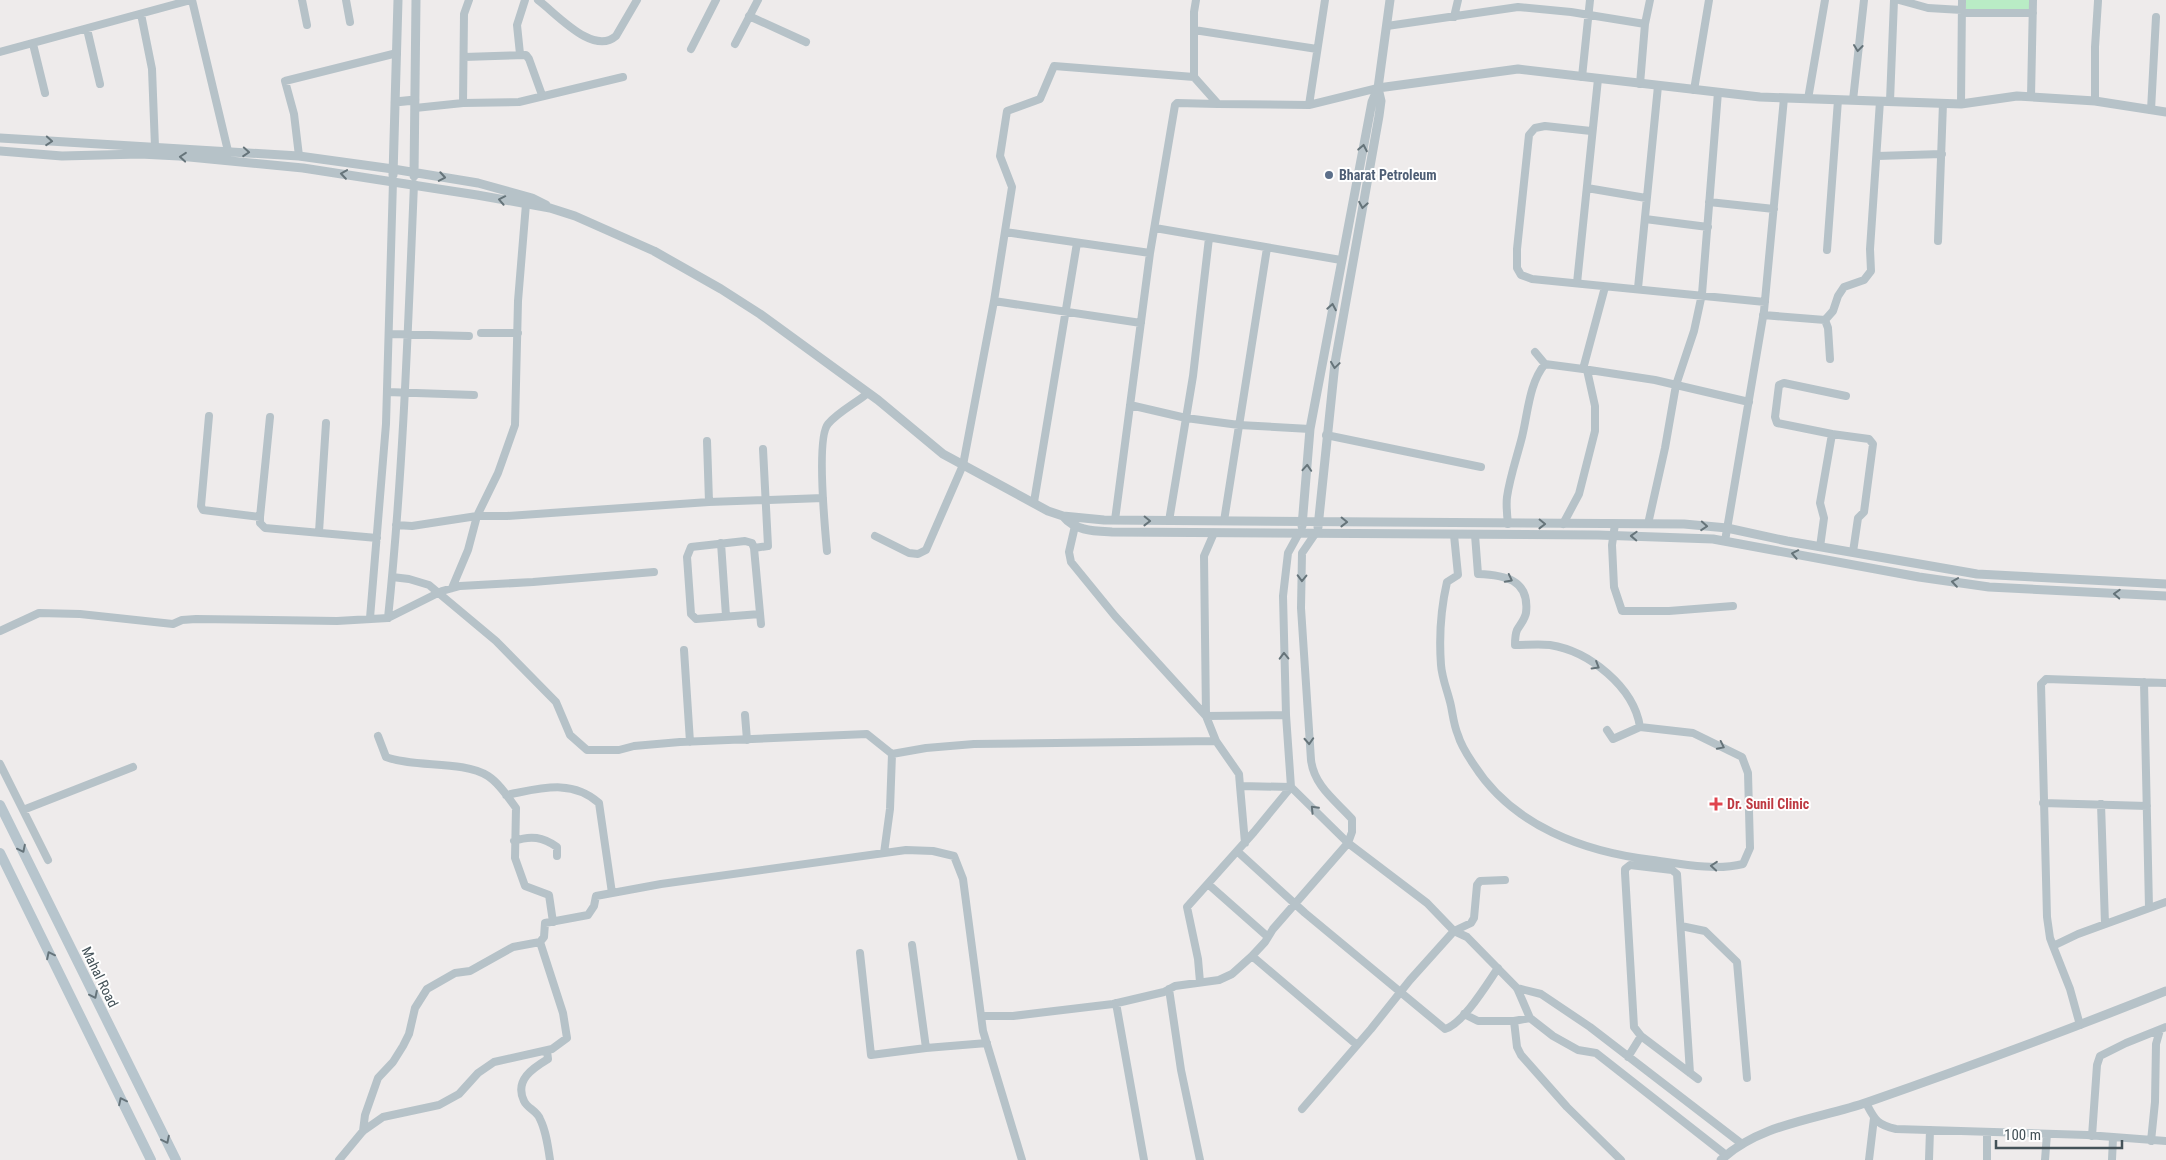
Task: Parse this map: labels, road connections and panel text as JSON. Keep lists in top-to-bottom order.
{
  "streets": {
    "main road": ["Mahal Road"]
  },
  "places": {
    "other": ["Bharat Petroleum"],
    "health": ["Dr. Sunil Clinic"]
  },
  "scale_bar": "100 m"
}
